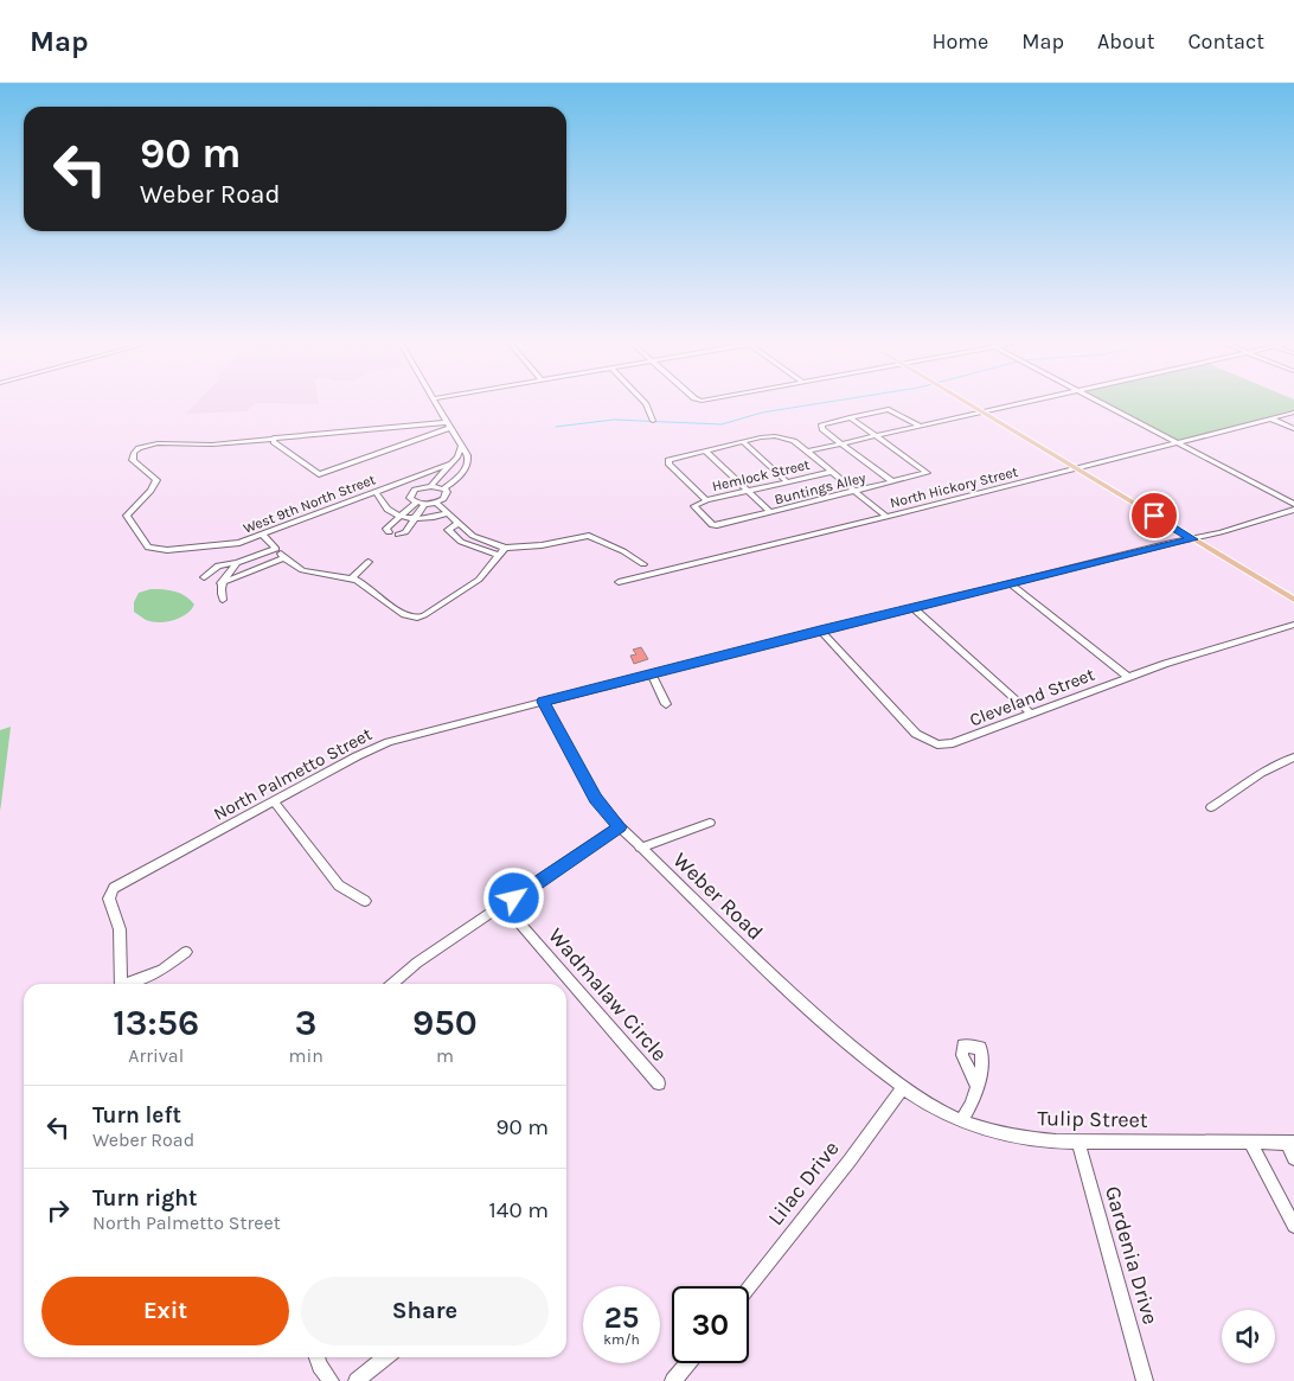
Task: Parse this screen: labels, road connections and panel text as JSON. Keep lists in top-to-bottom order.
{
  "streets": {
    "street": [
      "Hemlock Street",
      "North Hickory Street",
      "Buntings Alley",
      "West 9th North Street",
      "Cleveland Street",
      "North Palmetto Street",
      "Weber Road",
      "Wadmalaw Circle",
      "Tulip Street",
      "Lilac Drive",
      "Gardenia Drive"
    ]
  },
  "crossings": [
    ["Hemlock Street", "Buntings Alley"],
    ["Cleveland Street", "North Palmetto Street"],
    ["North Palmetto Street", "Weber Road"],
    ["Weber Road", "Tulip Street"],
    ["Weber Road", "Lilac Drive"],
    ["Tulip Street", "Lilac Drive"],
    ["Tulip Street", "Gardenia Drive"]
  ],
  "page": {
    "header": "Map",
    "nav": [
      "Home",
      "Map",
      "About",
      "Contact"
    ],
    "turn": ["90 m", "Weber Road"],
    "eta": [
      "13:56",
      "Arrival",
      "3",
      "min",
      "950",
      "m"
    ],
    "list": [
      {
        "name": "Turn left",
        "note": "Weber Road",
        "value": "90 m"
      },
      {
        "name": "Turn right",
        "note": "North Palmetto Street",
        "value": "140 m"
      }
    ],
    "buttons": ["Exit", "Share"],
    "speed": "25 km/h",
    "limit": "30"
  }
}
